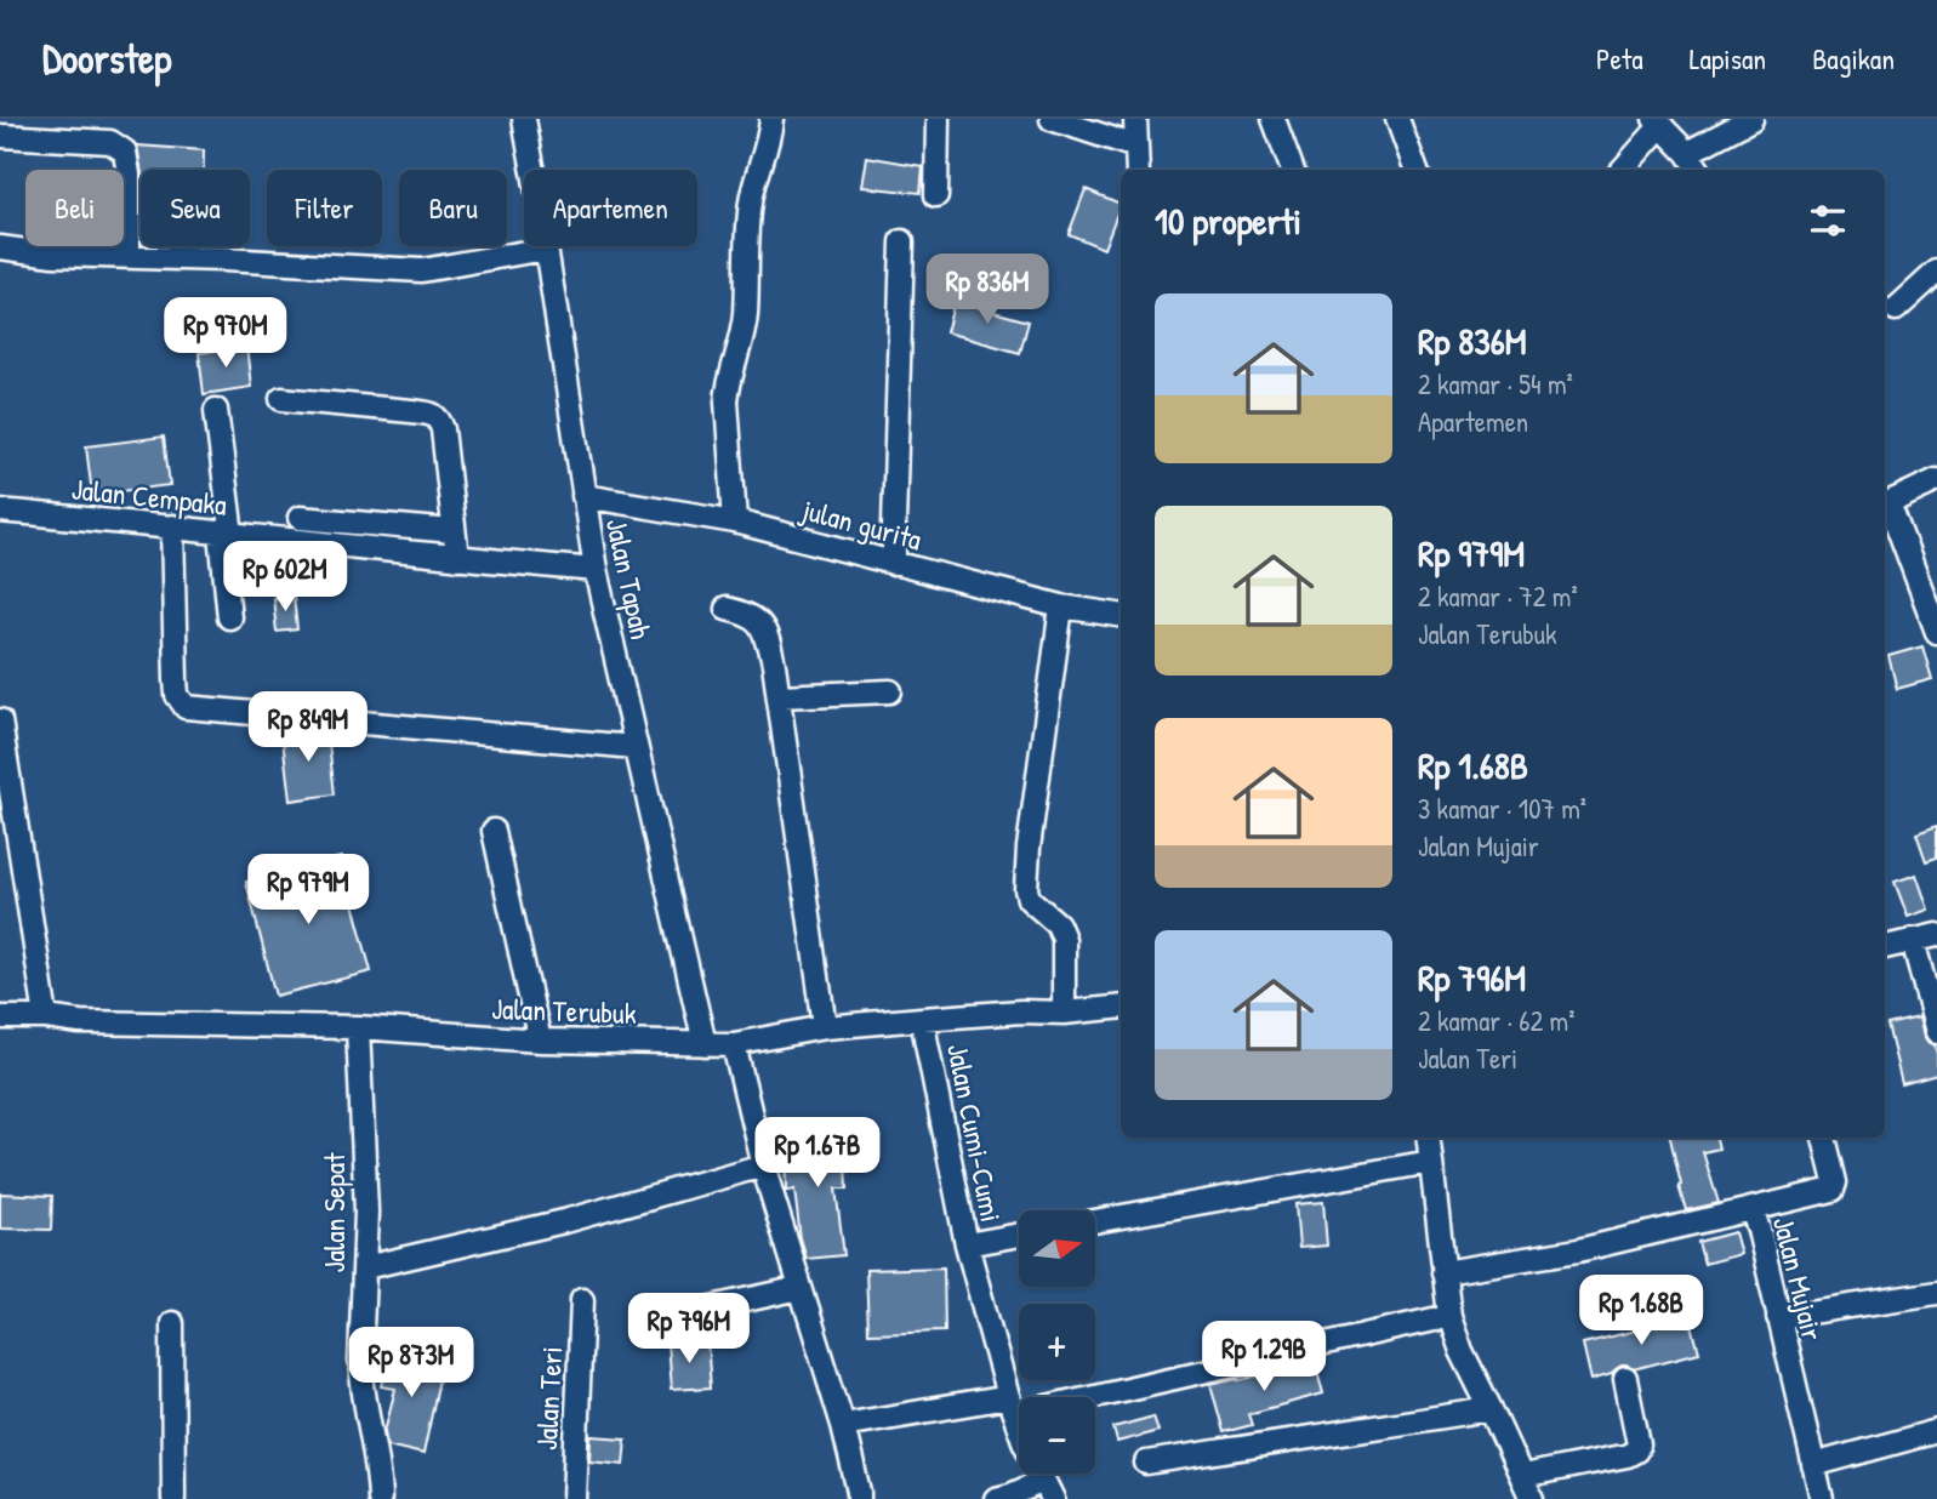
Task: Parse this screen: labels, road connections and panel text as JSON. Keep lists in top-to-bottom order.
{
  "streets": {
    "street": [
      "Jalan Cempaka",
      "julan gurita",
      "Jalan Tapah",
      "Jalan Terubuk",
      "Jalan Cumi-Cumi",
      "Jalan Sepat",
      "Jalan Mujair",
      "Jalan Teri"
    ]
  },
  "crossings": [
    ["Jalan Cempaka", "Jalan Tapah"],
    ["julan gurita", "Jalan Tapah"],
    ["Jalan Tapah", "Jalan Terubuk"],
    ["Jalan Terubuk", "Jalan Cumi-Cumi"],
    ["Jalan Terubuk", "Jalan Sepat"]
  ],
  "north": "right",
  "page": {
    "header": "Doorstep",
    "nav": ["Peta", "Lapisan", "Bagikan"],
    "chip": [
      "Beli",
      "Sewa",
      "Filter",
      "Baru",
      "Apartemen"
    ],
    "heading": "10 properti",
    "price": [
      "Rp 836M",
      "Rp 970M",
      "Rp 602M",
      "Rp 849M",
      "Rp 979M",
      "Rp 1.67B",
      "Rp 1.68B",
      "Rp 796M",
      "Rp 1.29B",
      "Rp 873M"
    ],
    "list": [
      {
        "name": "Rp 836M",
        "note": "2 kamar · 54 m² · Apartemen"
      },
      {
        "name": "Rp 979M",
        "note": "2 kamar · 72 m² · Jalan Terubuk"
      },
      {
        "name": "Rp 1.68B",
        "note": "3 kamar · 107 m² · Jalan Mujair"
      },
      {
        "name": "Rp 796M",
        "note": "2 kamar · 62 m² · Jalan Teri"
      }
    ],
    "map_buttons": ["+", "−"]
  }
}
